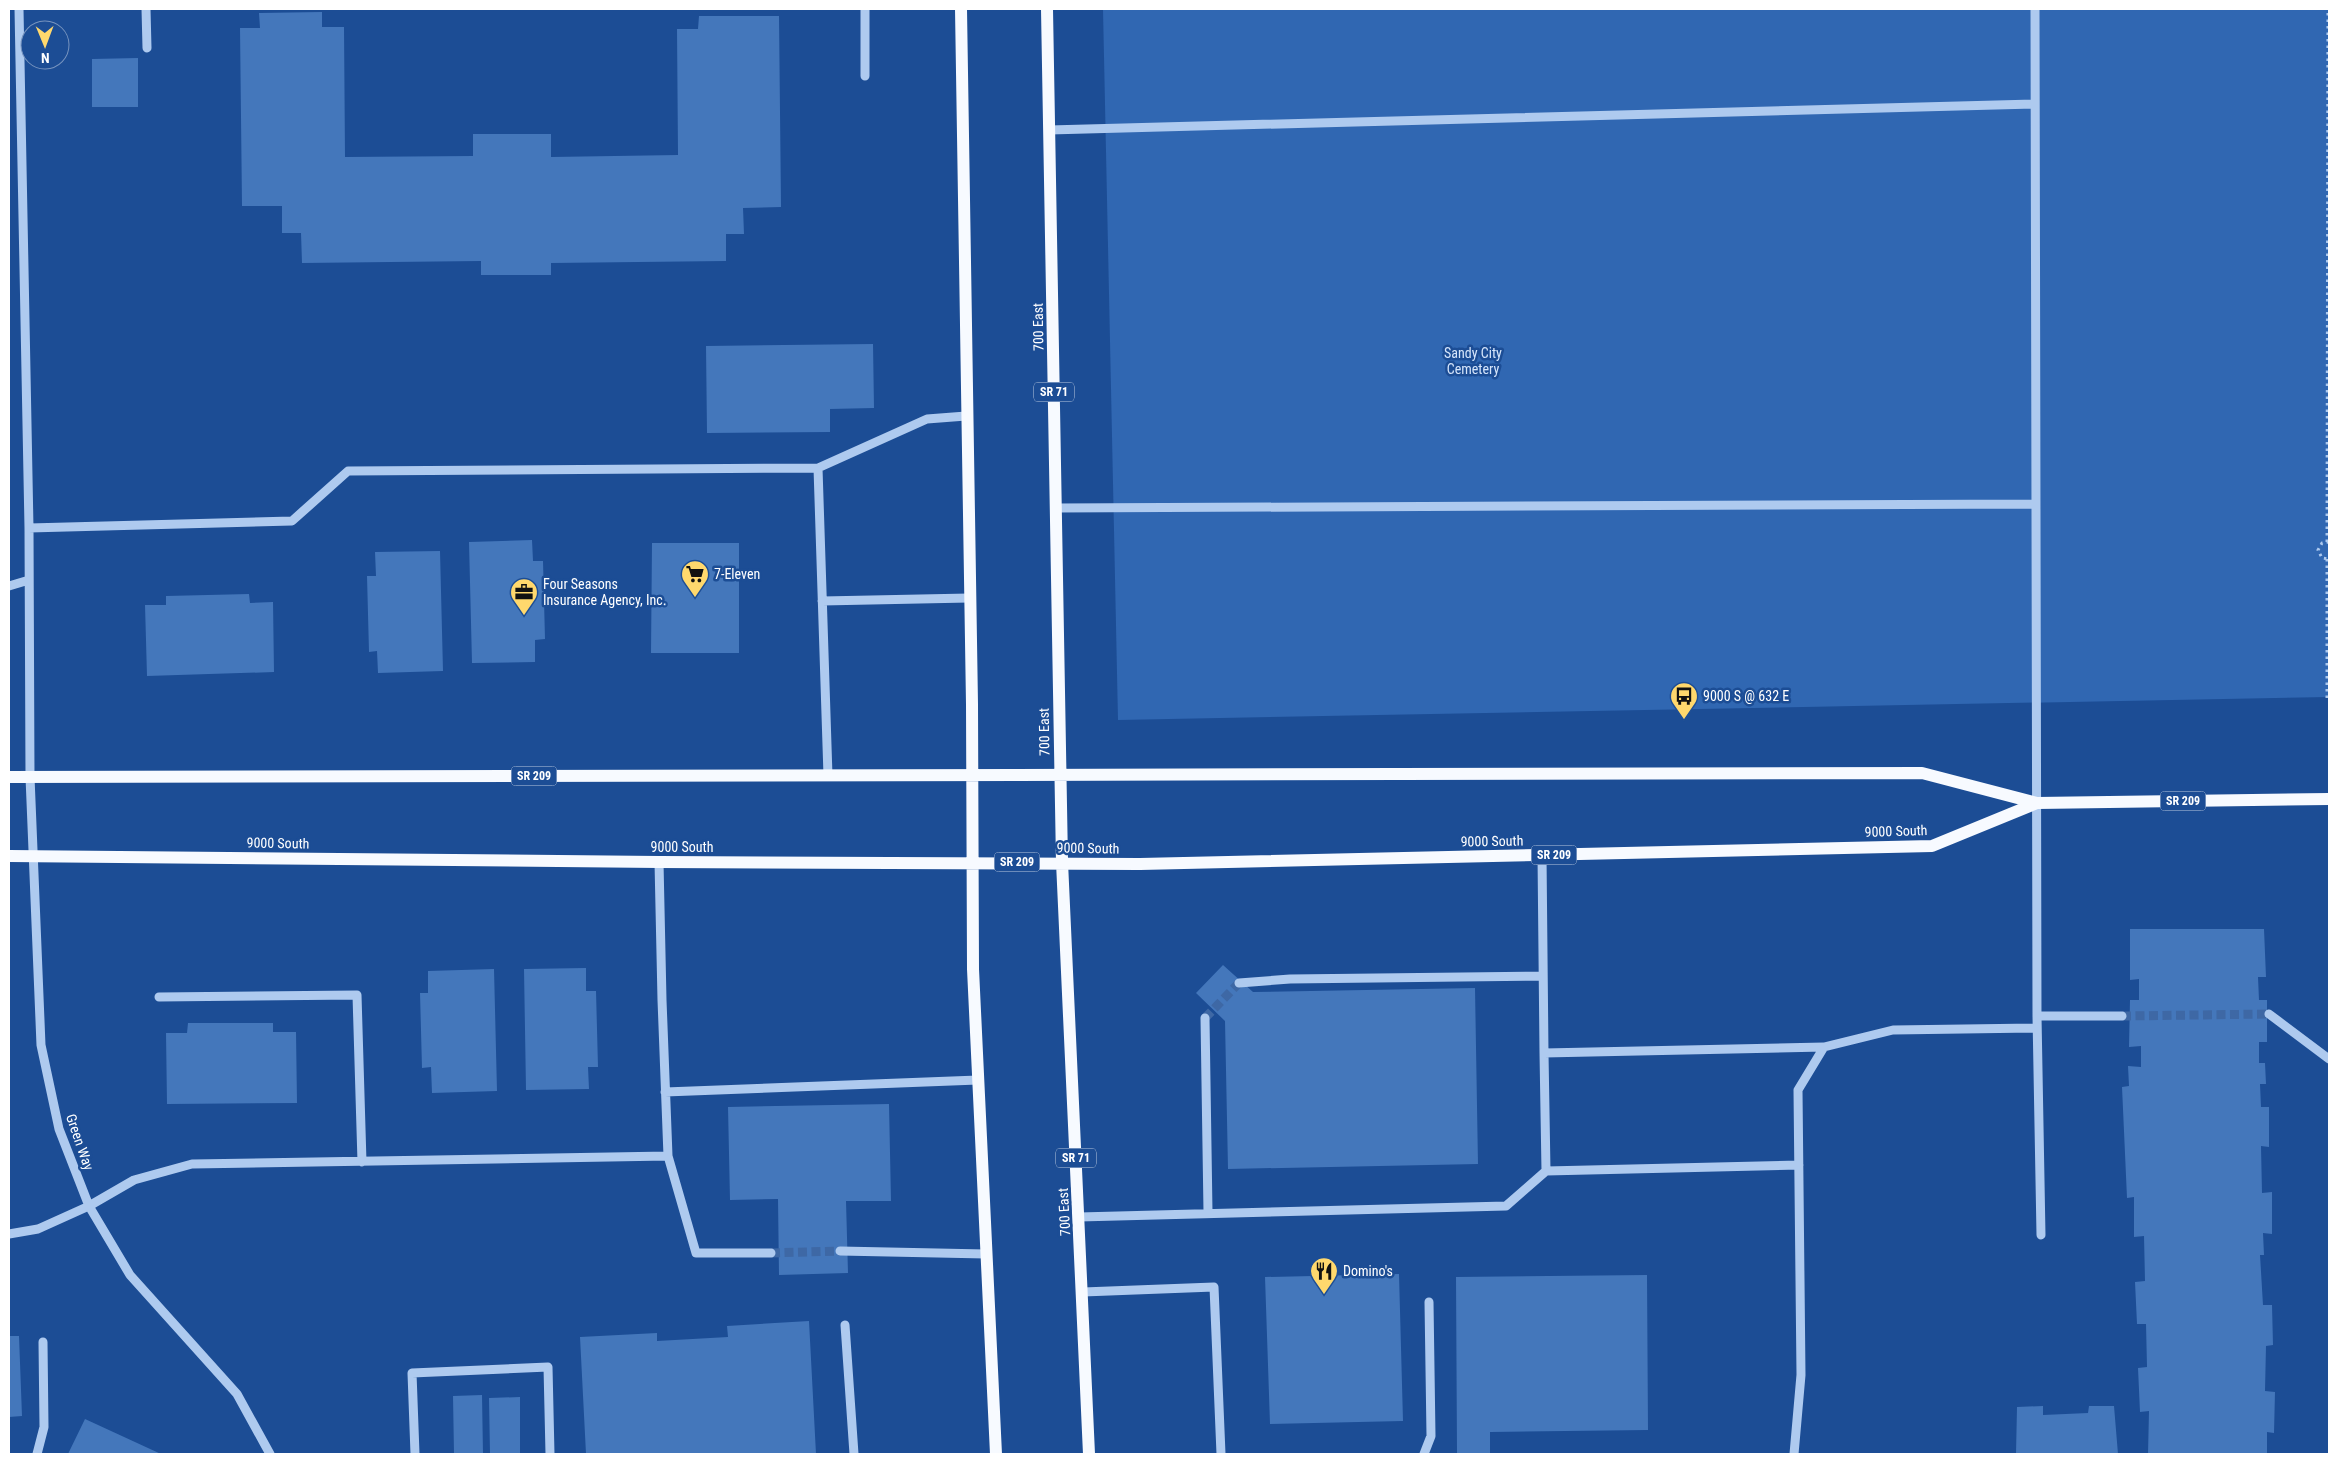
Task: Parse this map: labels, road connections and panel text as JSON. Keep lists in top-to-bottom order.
{
  "streets": {
    "main road": [
      "700 East",
      "SR 71",
      "SR 209",
      "9000 South"
    ],
    "street": ["Green Way"]
  },
  "crossings": [
    ["700 East", "9000 South"],
    ["9000 South", "Green Way"]
  ],
  "parks": ["Sandy City Cemetery"],
  "places": {
    "supermarket": ["7-Eleven"],
    "office": ["Four Seasons Insurance Agency, Inc."],
    "bus stop": ["9000 S @ 632 E"],
    "restaurant": ["Domino's"]
  },
  "north": "bottom"
}
